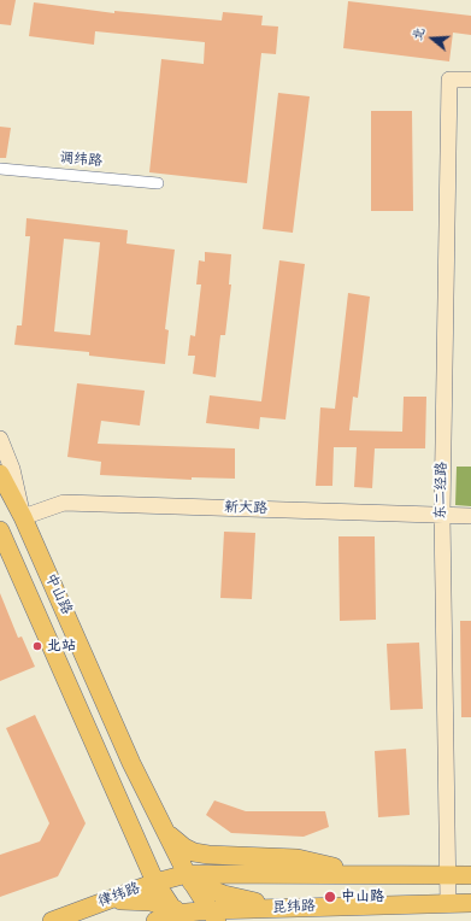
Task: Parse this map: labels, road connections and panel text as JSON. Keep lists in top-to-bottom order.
{
  "streets": {
    "main road": ["中山路", "律纬路", "昆纬路"],
    "street": ["调纬路", "东二经路", "新大路"]
  },
  "crossings": [
    ["东二经路", "新大路"],
    ["东二经路", "昆纬路"],
    ["新大路", "中山路"],
    ["中山路", "律纬路"],
    ["中山路", "昆纬路"]
  ],
  "places": ["北站", "中山路"],
  "north": "left"
}
